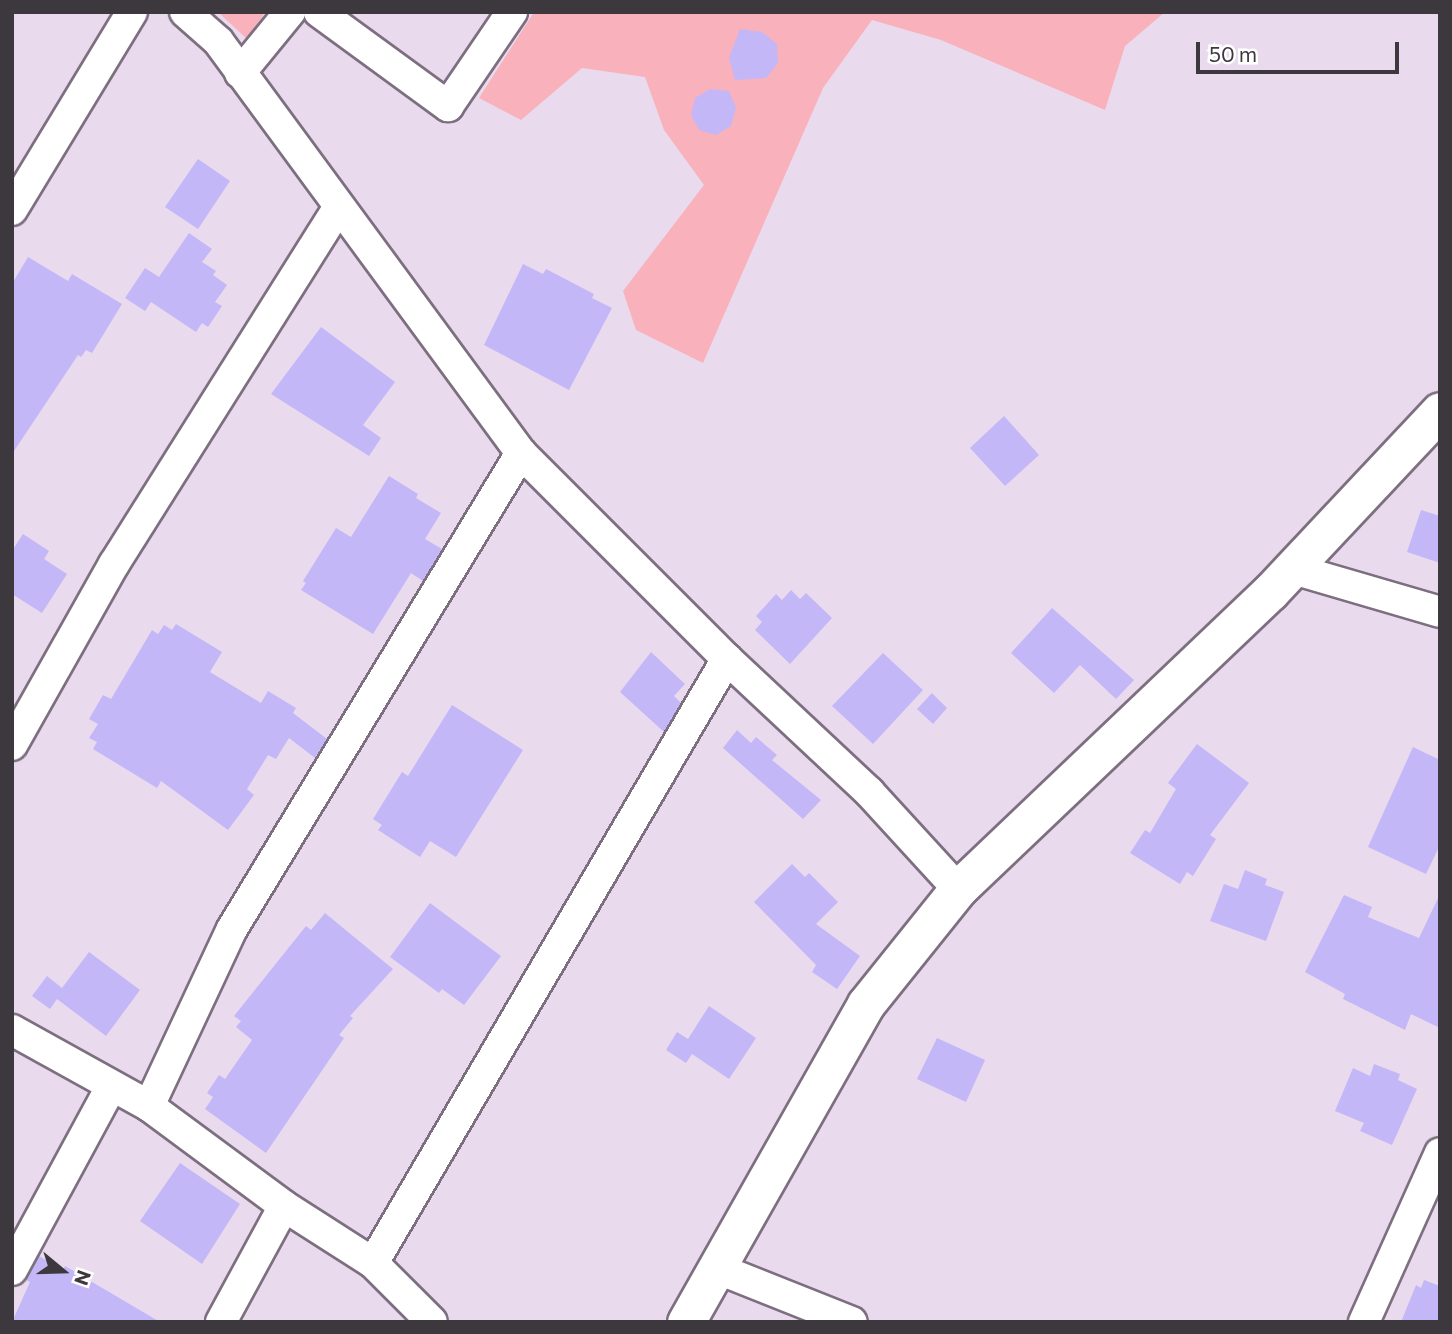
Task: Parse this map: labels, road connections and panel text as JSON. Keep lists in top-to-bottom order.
{
  "scale_bar": "50 m",
  "north": "right"
}
